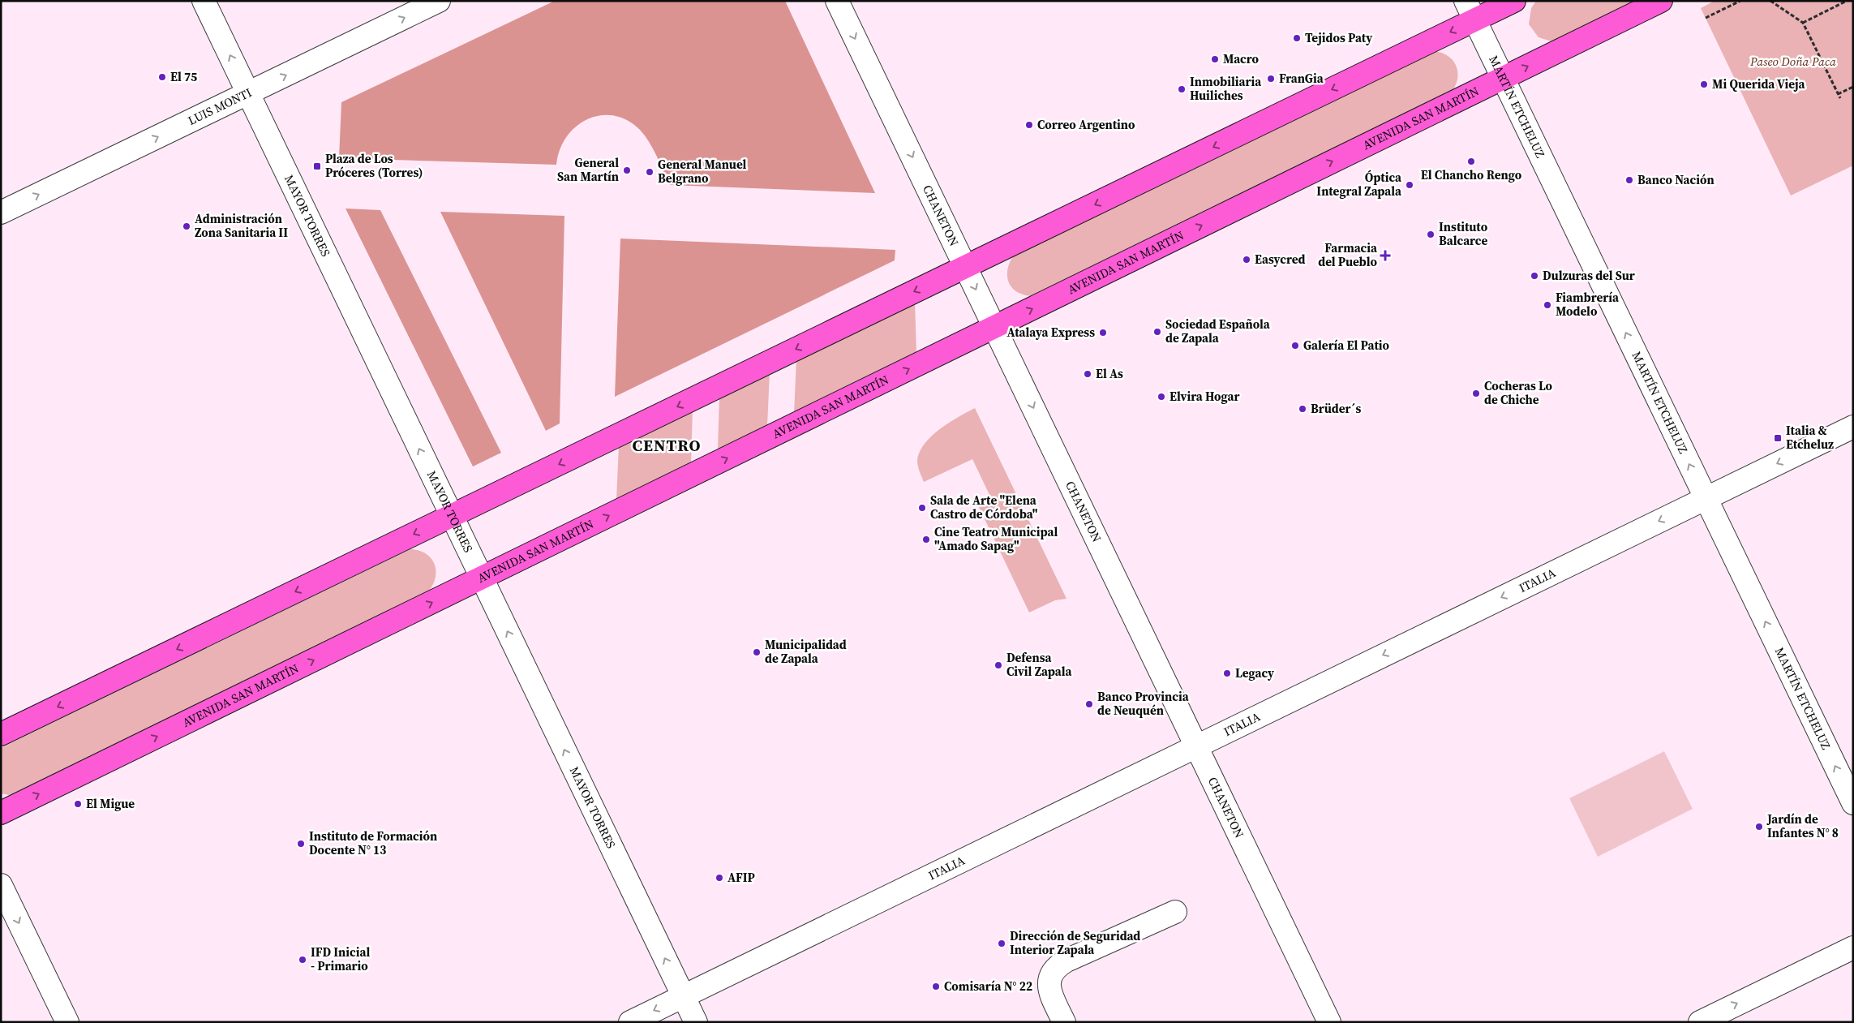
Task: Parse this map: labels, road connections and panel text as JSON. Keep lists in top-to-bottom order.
{
  "streets": {
    "main road": ["AVENIDA SAN MARTÍN"],
    "street": [
      "MARTÍN ETCHELUZ",
      "LUIS MONTI",
      "MAYOR TORRES",
      "CHANETON",
      "ITALIA"
    ]
  },
  "crossings": [
    ["MARTÍN ETCHELUZ", "AVENIDA SAN MARTÍN"],
    ["MARTÍN ETCHELUZ", "ITALIA"],
    ["LUIS MONTI", "MAYOR TORRES"],
    ["AVENIDA SAN MARTÍN", "MAYOR TORRES"],
    ["AVENIDA SAN MARTÍN", "CHANETON"],
    ["MAYOR TORRES", "ITALIA"],
    ["CHANETON", "ITALIA"]
  ],
  "one_way": [
    "MARTÍN ETCHELUZ",
    "LUIS MONTI",
    "MAYOR TORRES",
    "CHANETON",
    "ITALIA"
  ],
  "districts": ["CENTRO"],
  "parks": ["Paseo Doña Paca"],
  "places": {
    "other": [
      "Tejidos Paty",
      "Macro",
      "El 75",
      "FranGia",
      "Mi Querida Vieja",
      "Inmobiliaria Huiliches",
      "Correo Argentino",
      "El Chancho Rengo",
      "General San Martín",
      "General Manuel Belgrano",
      "Banco Nación",
      "Óptica Integral Zapala",
      "Administración Zona Sanitaria II",
      "Instituto Balcarce",
      "Easycred",
      "Dulzuras del Sur",
      "Fiambrería Modelo",
      "Sociedad Española de Zapala",
      "Atalaya Express",
      "Galería El Patio",
      "El As",
      "Cocheras Lo de Chiche",
      "Elvira Hogar",
      "Brüder´s",
      "Sala de Arte \"Elena Castro de Córdoba\"",
      "Cine Teatro Municipal \"Amado Sapag\"",
      "Municipalidad de Zapala",
      "Defensa Civil Zapala",
      "Legacy",
      "Banco Provincia de Neuquén",
      "El Migue",
      "Jardín de Infantes N° 8",
      "Instituto de Formación Docente N° 13",
      "AFIP",
      "Dirección de Seguridad Interior Zapala",
      "IFD Inicial - Primario",
      "Comisaría N° 22"
    ],
    "transit": ["Plaza de Los Próceres (Torres)", "Italia & Etcheluz"],
    "health": ["Farmacia del Pueblo"]
  }
}
